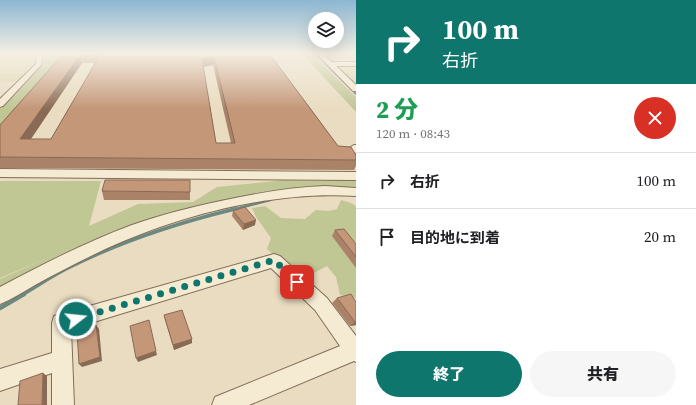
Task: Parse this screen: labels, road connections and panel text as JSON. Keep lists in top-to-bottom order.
{
  "page": {
    "turn": ["100 m", "右折"],
    "heading": ["2 分", "120 m · 08:43"],
    "list": [
      {
        "name": "右折",
        "value": "100 m"
      },
      {
        "name": "目的地に到着",
        "value": "20 m"
      }
    ],
    "buttons": ["終了", "共有"]
  }
}
